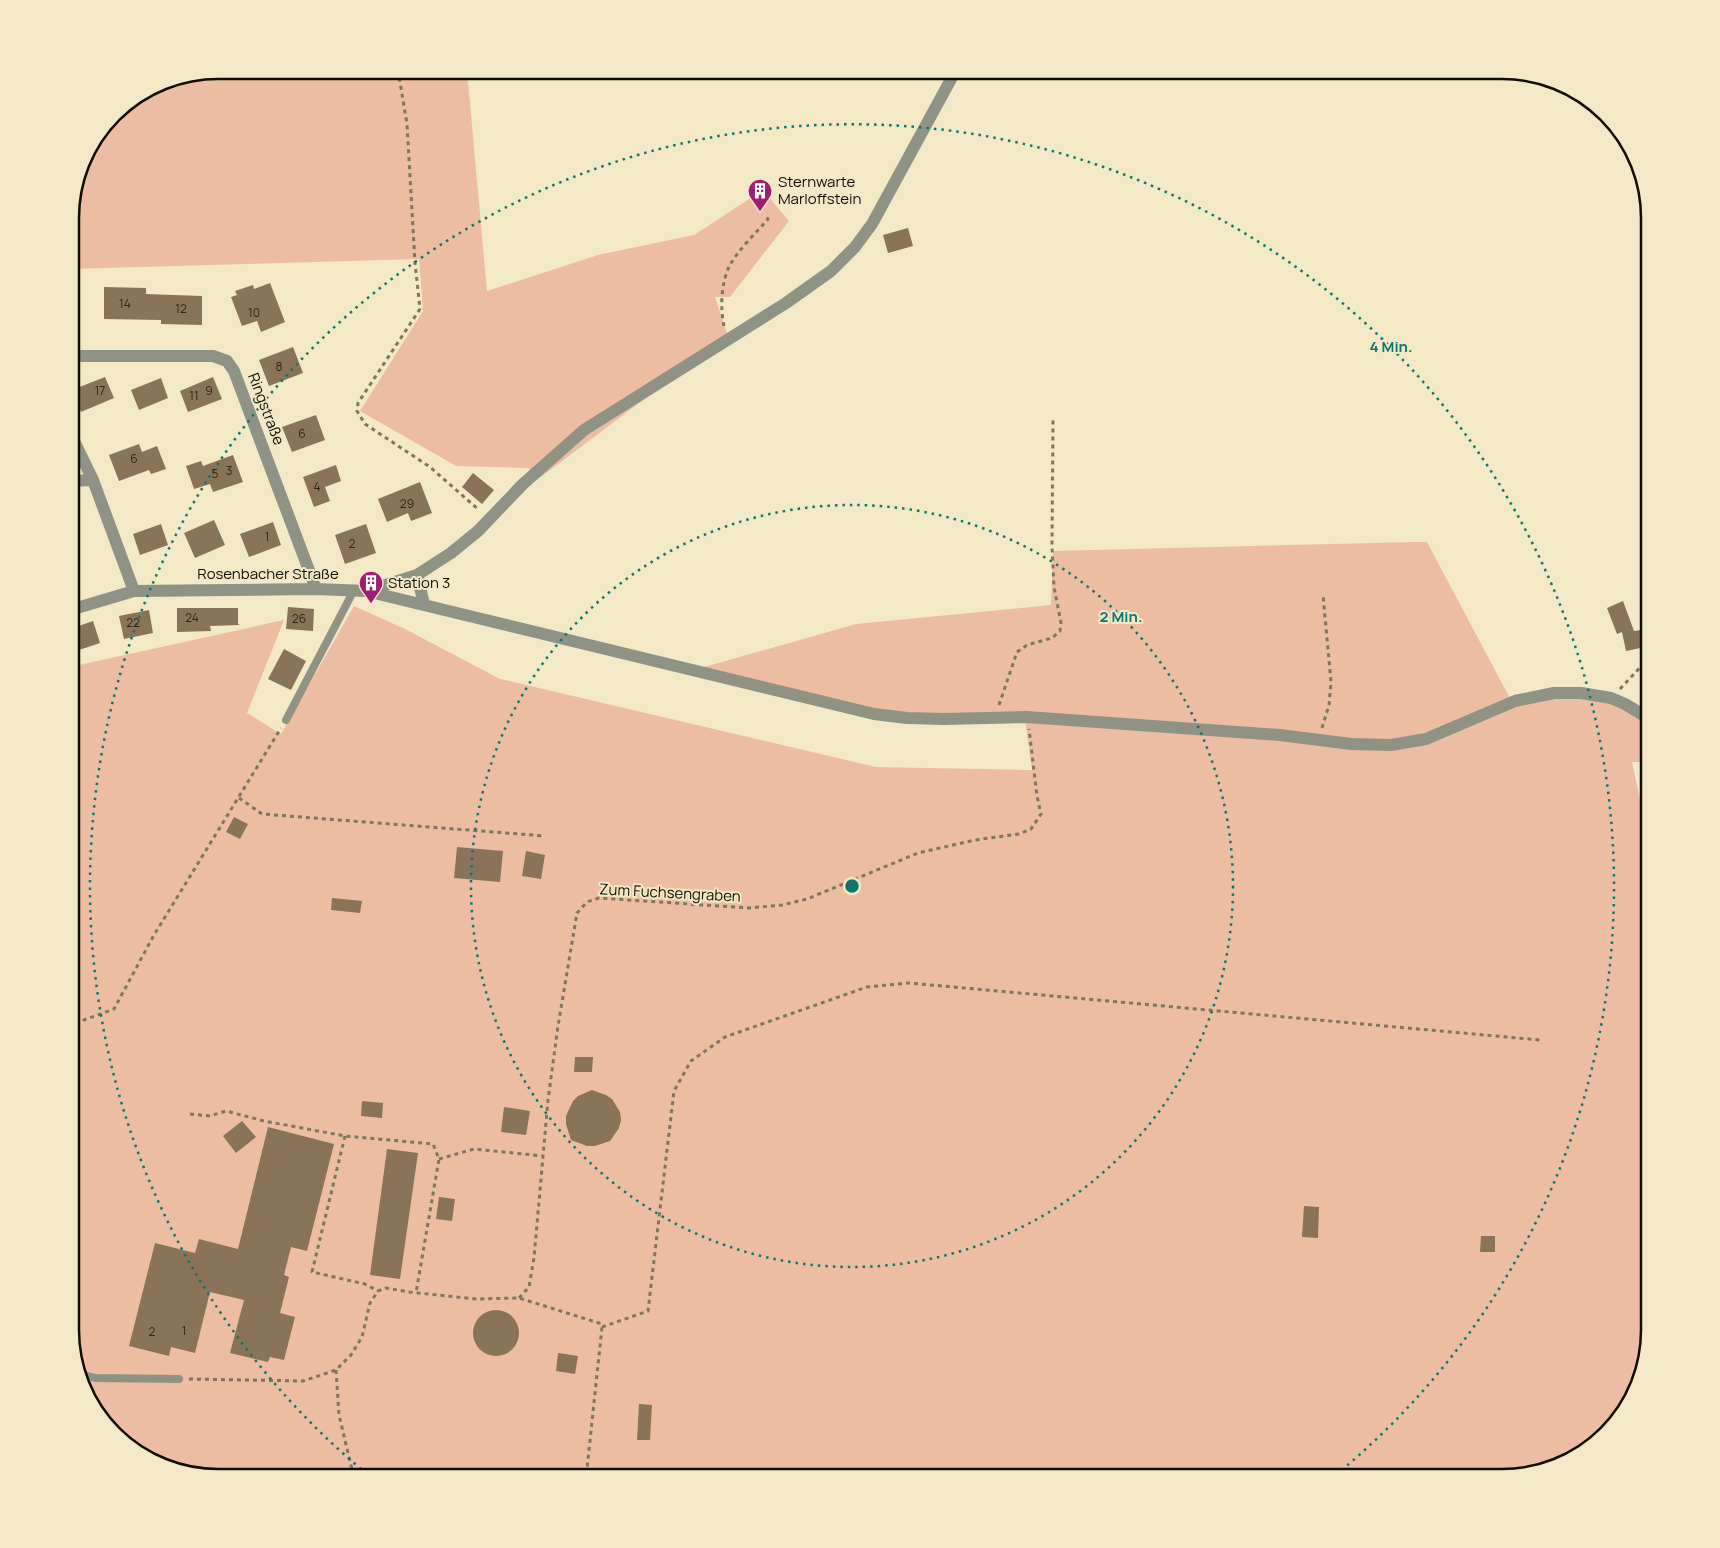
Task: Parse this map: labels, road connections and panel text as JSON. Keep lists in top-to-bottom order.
{
  "streets": {
    "street": ["Ringstraße", "Rosenbacher Straße"],
    "path": ["Zum Fuchsengraben"]
  },
  "crossings": [
    ["Ringstraße", "Rosenbacher Straße"]
  ],
  "places": {
    "building": ["Sternwarte Marloffstein", "Station 3"]
  },
  "house_numbers": [
    "14",
    "12",
    "10",
    "8",
    "17",
    "9",
    "11",
    "6",
    "6",
    "3",
    "5",
    "4",
    "29",
    "1",
    "2",
    "24",
    "26",
    "22",
    "1",
    "2"
  ],
  "rings": ["4 Min.", "2 Min."]
}
